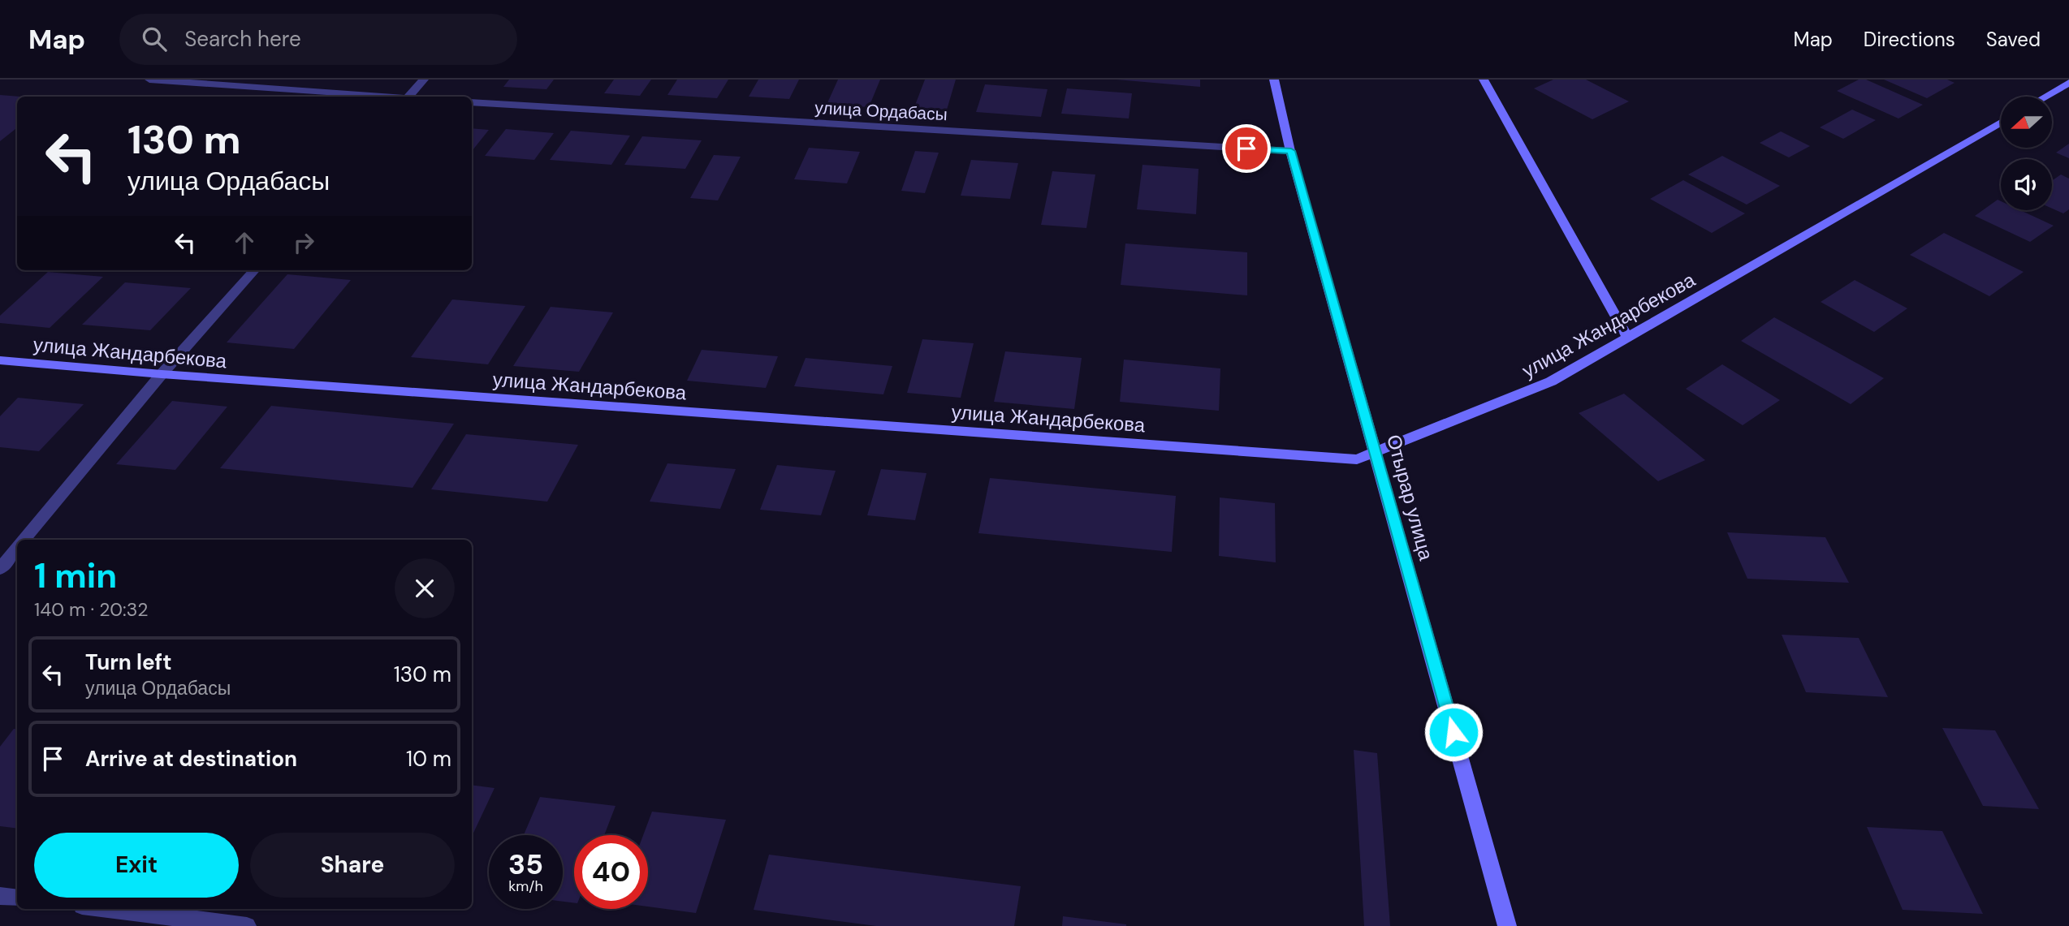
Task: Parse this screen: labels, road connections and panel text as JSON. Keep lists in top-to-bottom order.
{
  "streets": {
    "street": ["улица Ордабасы", "улица Жандарбекова", "Отырар улица"]
  },
  "crossings": [
    ["улица Ордабасы", "Отырар улица"],
    ["улица Жандарбекова", "Отырар улица"]
  ],
  "north": "left",
  "page": {
    "header": "Map",
    "search": "Search here",
    "nav": ["Map", "Directions", "Saved"],
    "turn": ["130 m", "улица Ордабасы"],
    "heading": ["1 min", "140 m · 20:32"],
    "list": [
      {
        "name": "Turn left",
        "note": "улица Ордабасы",
        "value": "130 m"
      },
      {
        "name": "Arrive at destination",
        "value": "10 m"
      }
    ],
    "buttons": ["Exit", "Share"],
    "speed": "35 km/h",
    "limit": "40"
  }
}
